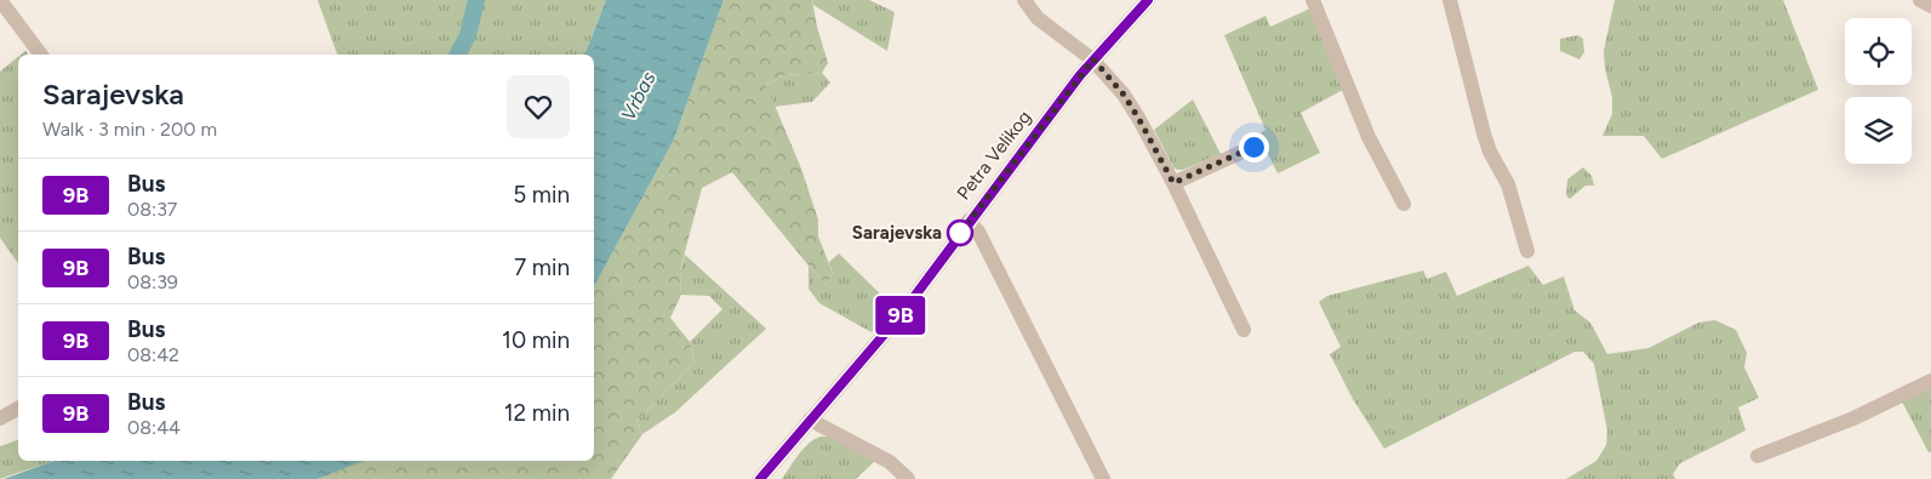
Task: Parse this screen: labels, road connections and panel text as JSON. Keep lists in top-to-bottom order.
{
  "streets": {
    "street": ["Petra Velikog"]
  },
  "water": ["Vrbas"],
  "places": ["Sarajevska"],
  "lines": ["bus line 9B"],
  "page": {
    "on_map": "9B",
    "heading": ["Sarajevska", "Walk · 3 min · 200 m"],
    "list": [
      {
        "mark": "9B",
        "name": "Bus",
        "note": "08:37",
        "value": "5 min"
      },
      {
        "mark": "9B",
        "name": "Bus",
        "note": "08:39",
        "value": "7 min"
      },
      {
        "mark": "9B",
        "name": "Bus",
        "note": "08:42",
        "value": "10 min"
      },
      {
        "mark": "9B",
        "name": "Bus",
        "note": "08:44",
        "value": "12 min"
      }
    ]
  }
}
